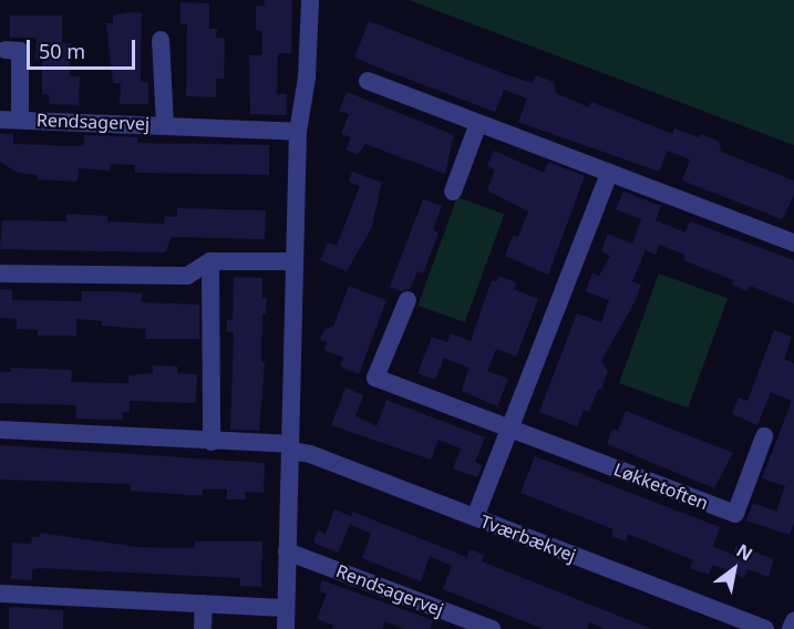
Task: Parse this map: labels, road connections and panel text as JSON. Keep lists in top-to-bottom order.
{
  "streets": {
    "street": ["Rendsagervej", "Løkketoften", "Tværbækvej"]
  },
  "scale_bar": "50 m",
  "north": "top right"
}
